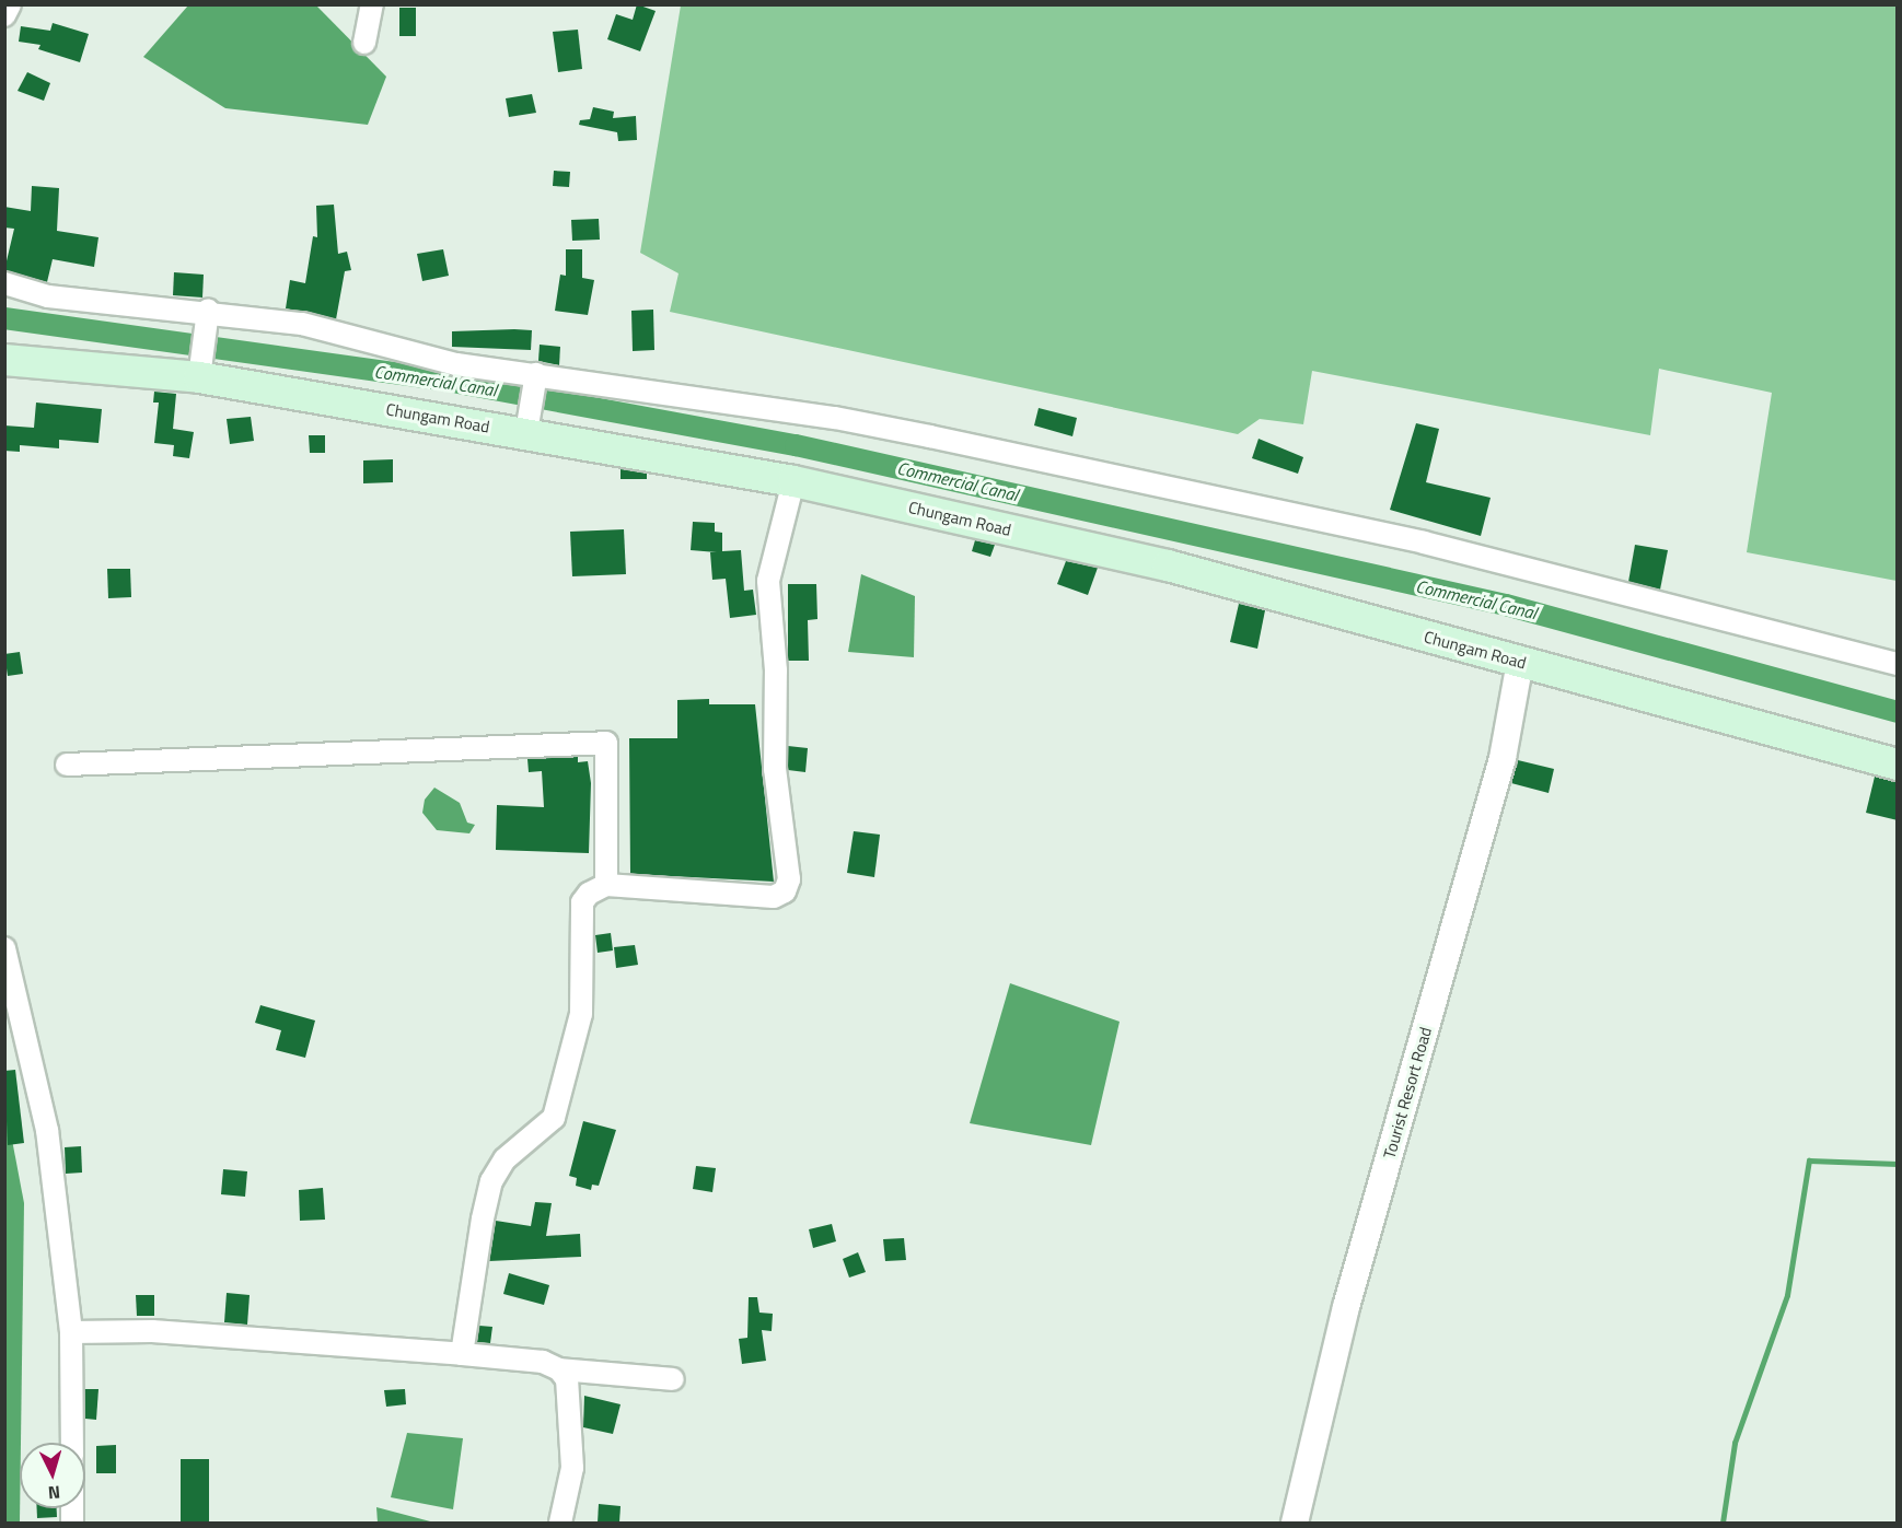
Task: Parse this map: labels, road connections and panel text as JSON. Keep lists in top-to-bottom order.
{
  "streets": {
    "main road": ["Chungam Road"],
    "street": ["Tourist Resort Road"]
  },
  "crossings": [
    ["Chungam Road", "Tourist Resort Road"]
  ],
  "water": ["Commercial Canal"],
  "north": "bottom"
}
